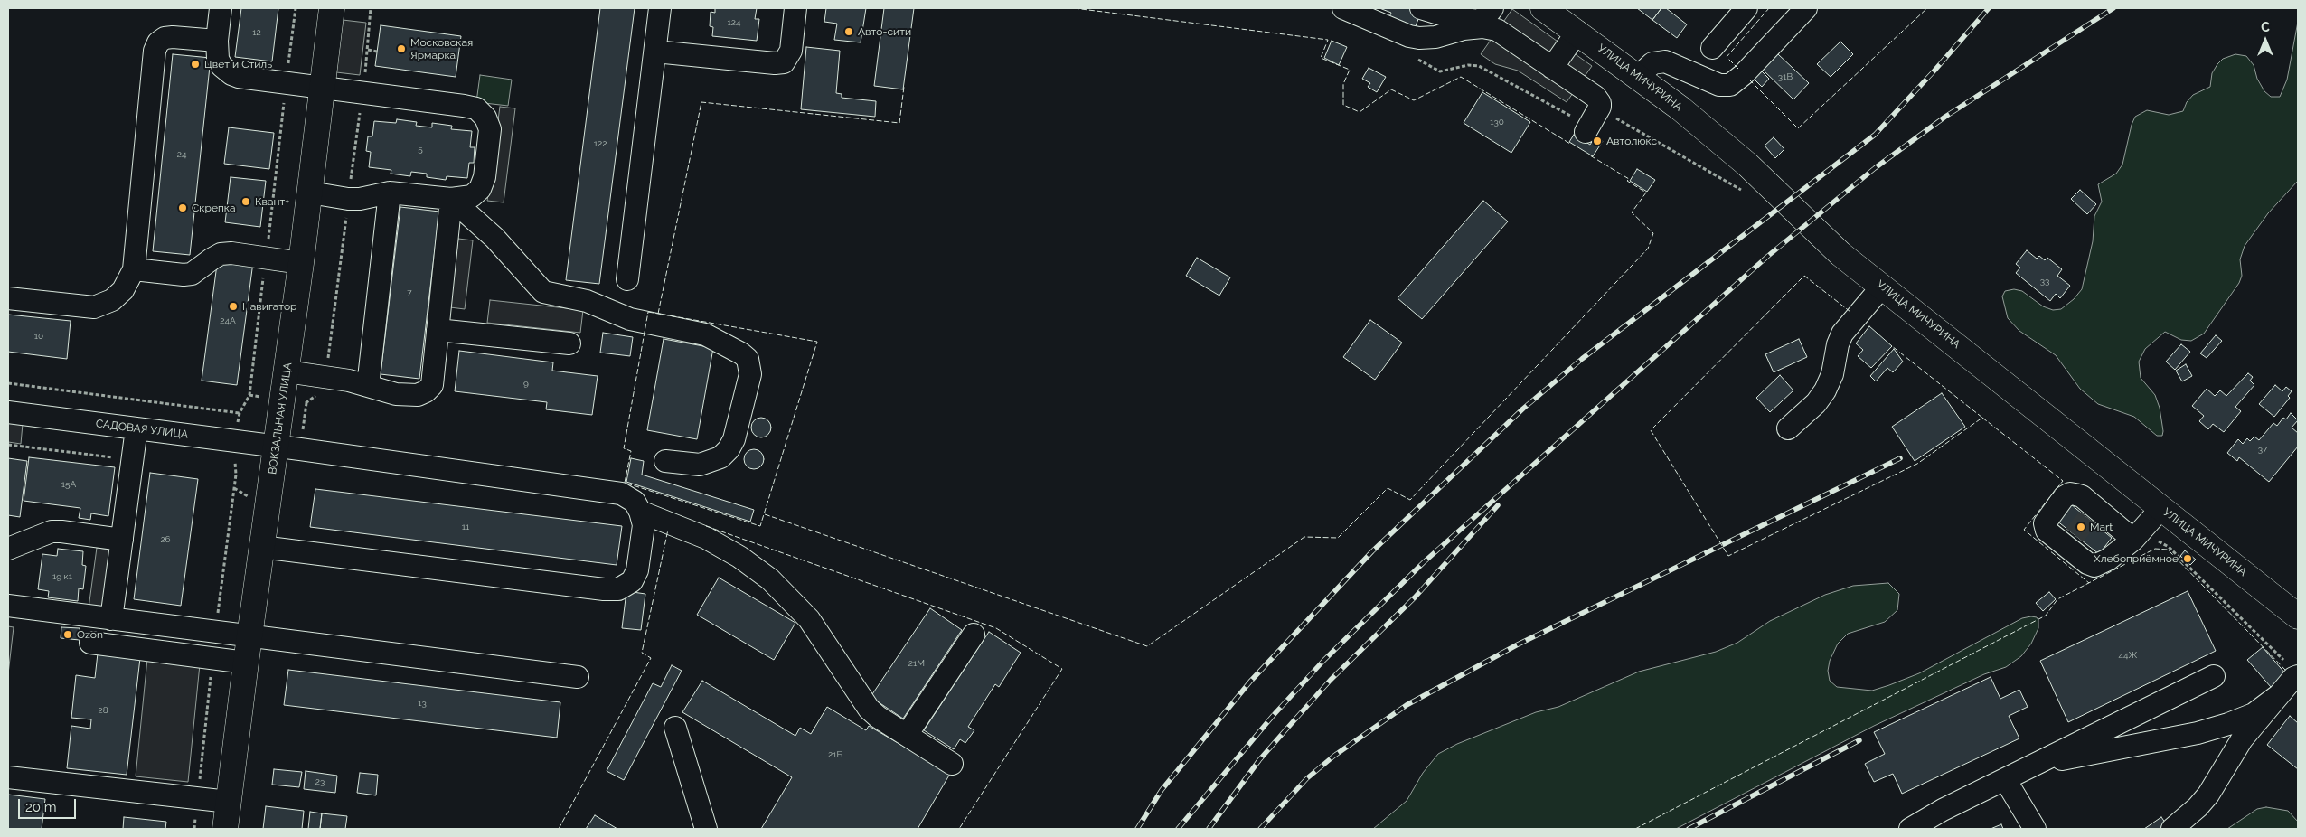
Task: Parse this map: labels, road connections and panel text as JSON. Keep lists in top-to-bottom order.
{
  "streets": {
    "main road": ["УЛИЦА МИЧУРИНА", "ВОКЗАЛЬНАЯ УЛИЦА"],
    "street": ["САДОВАЯ УЛИЦА"]
  },
  "crossings": [
    ["ВОКЗАЛЬНАЯ УЛИЦА", "САДОВАЯ УЛИЦА"]
  ],
  "places": [
    "Авто-сити",
    "Московская Ярмарка",
    "Цвет и Стиль",
    "Автолюкс",
    "Квант+",
    "Скрепка",
    "Навигатор",
    "Mart",
    "Хлебоприёмное",
    "Ozon"
  ],
  "house_numbers": [
    "124",
    "12",
    "31В",
    "130",
    "122",
    "5",
    "24",
    "33",
    "7",
    "24А",
    "10",
    "9",
    "37",
    "15А",
    "11",
    "26",
    "19 к1",
    "44Ж",
    "21М",
    "13",
    "28",
    "21Б",
    "23"
  ],
  "scale_bar": "20 m",
  "north": "top"
}
